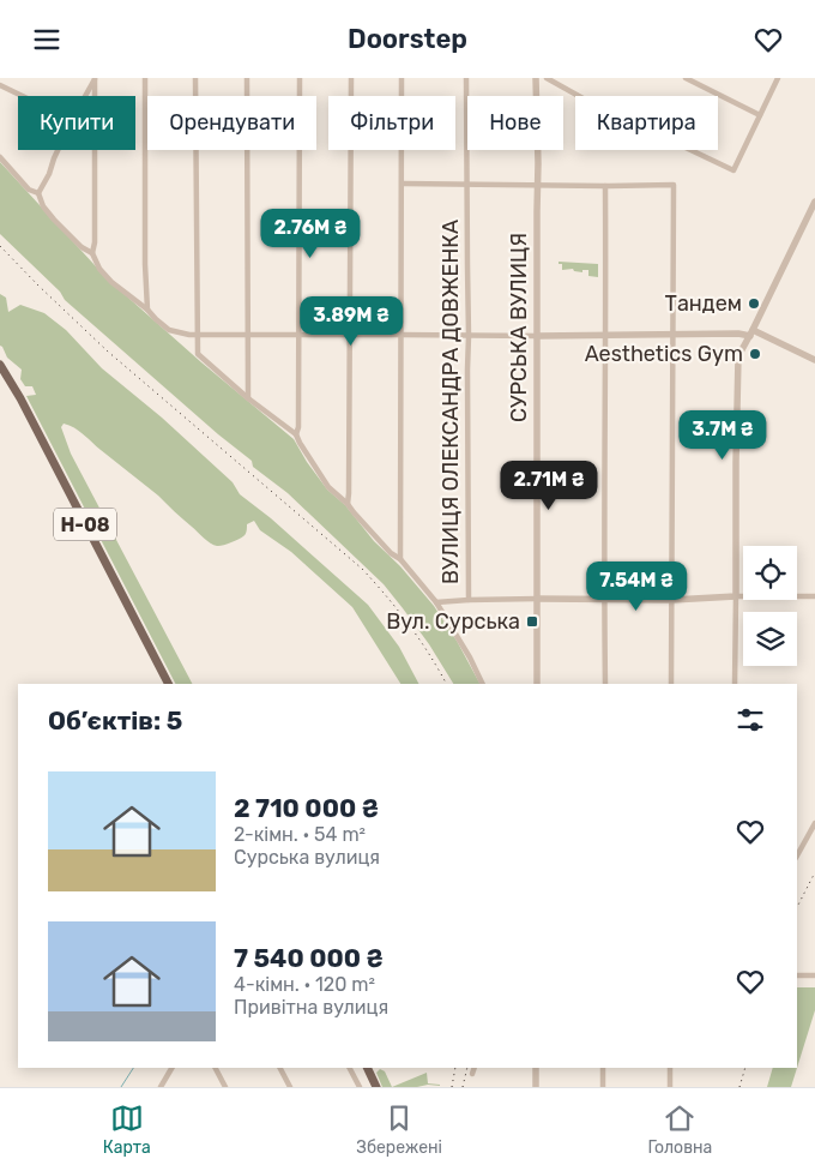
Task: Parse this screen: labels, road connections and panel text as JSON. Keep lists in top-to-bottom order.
{
  "streets": {
    "main road": ["Н-08"],
    "street": ["СУРСЬКА ВУЛИЦЯ", "ВУЛИЦЯ ОЛЕКСАНДРА ДОВЖЕНКА"]
  },
  "places": {
    "other": ["Тандем", "Aesthetics Gym"],
    "transit": ["Вул. Сурська"]
  },
  "page": {
    "header": "Doorstep",
    "chip": [
      "Купити",
      "Орендувати",
      "Фільтри",
      "Нове",
      "Квартира"
    ],
    "price": [
      "2.76M ₴",
      "3.89M ₴",
      "3.7M ₴",
      "2.71M ₴",
      "7.54M ₴"
    ],
    "heading": "Об’єктів: 5",
    "list": [
      {
        "name": "2 710 000 ₴",
        "note": "2-кімн. · 54 m² · Сурська вулиця"
      },
      {
        "name": "7 540 000 ₴",
        "note": "4-кімн. · 120 m² · Привітна вулиця"
      }
    ],
    "tabs": ["Карта", "Збережені", "Головна"]
  }
}
